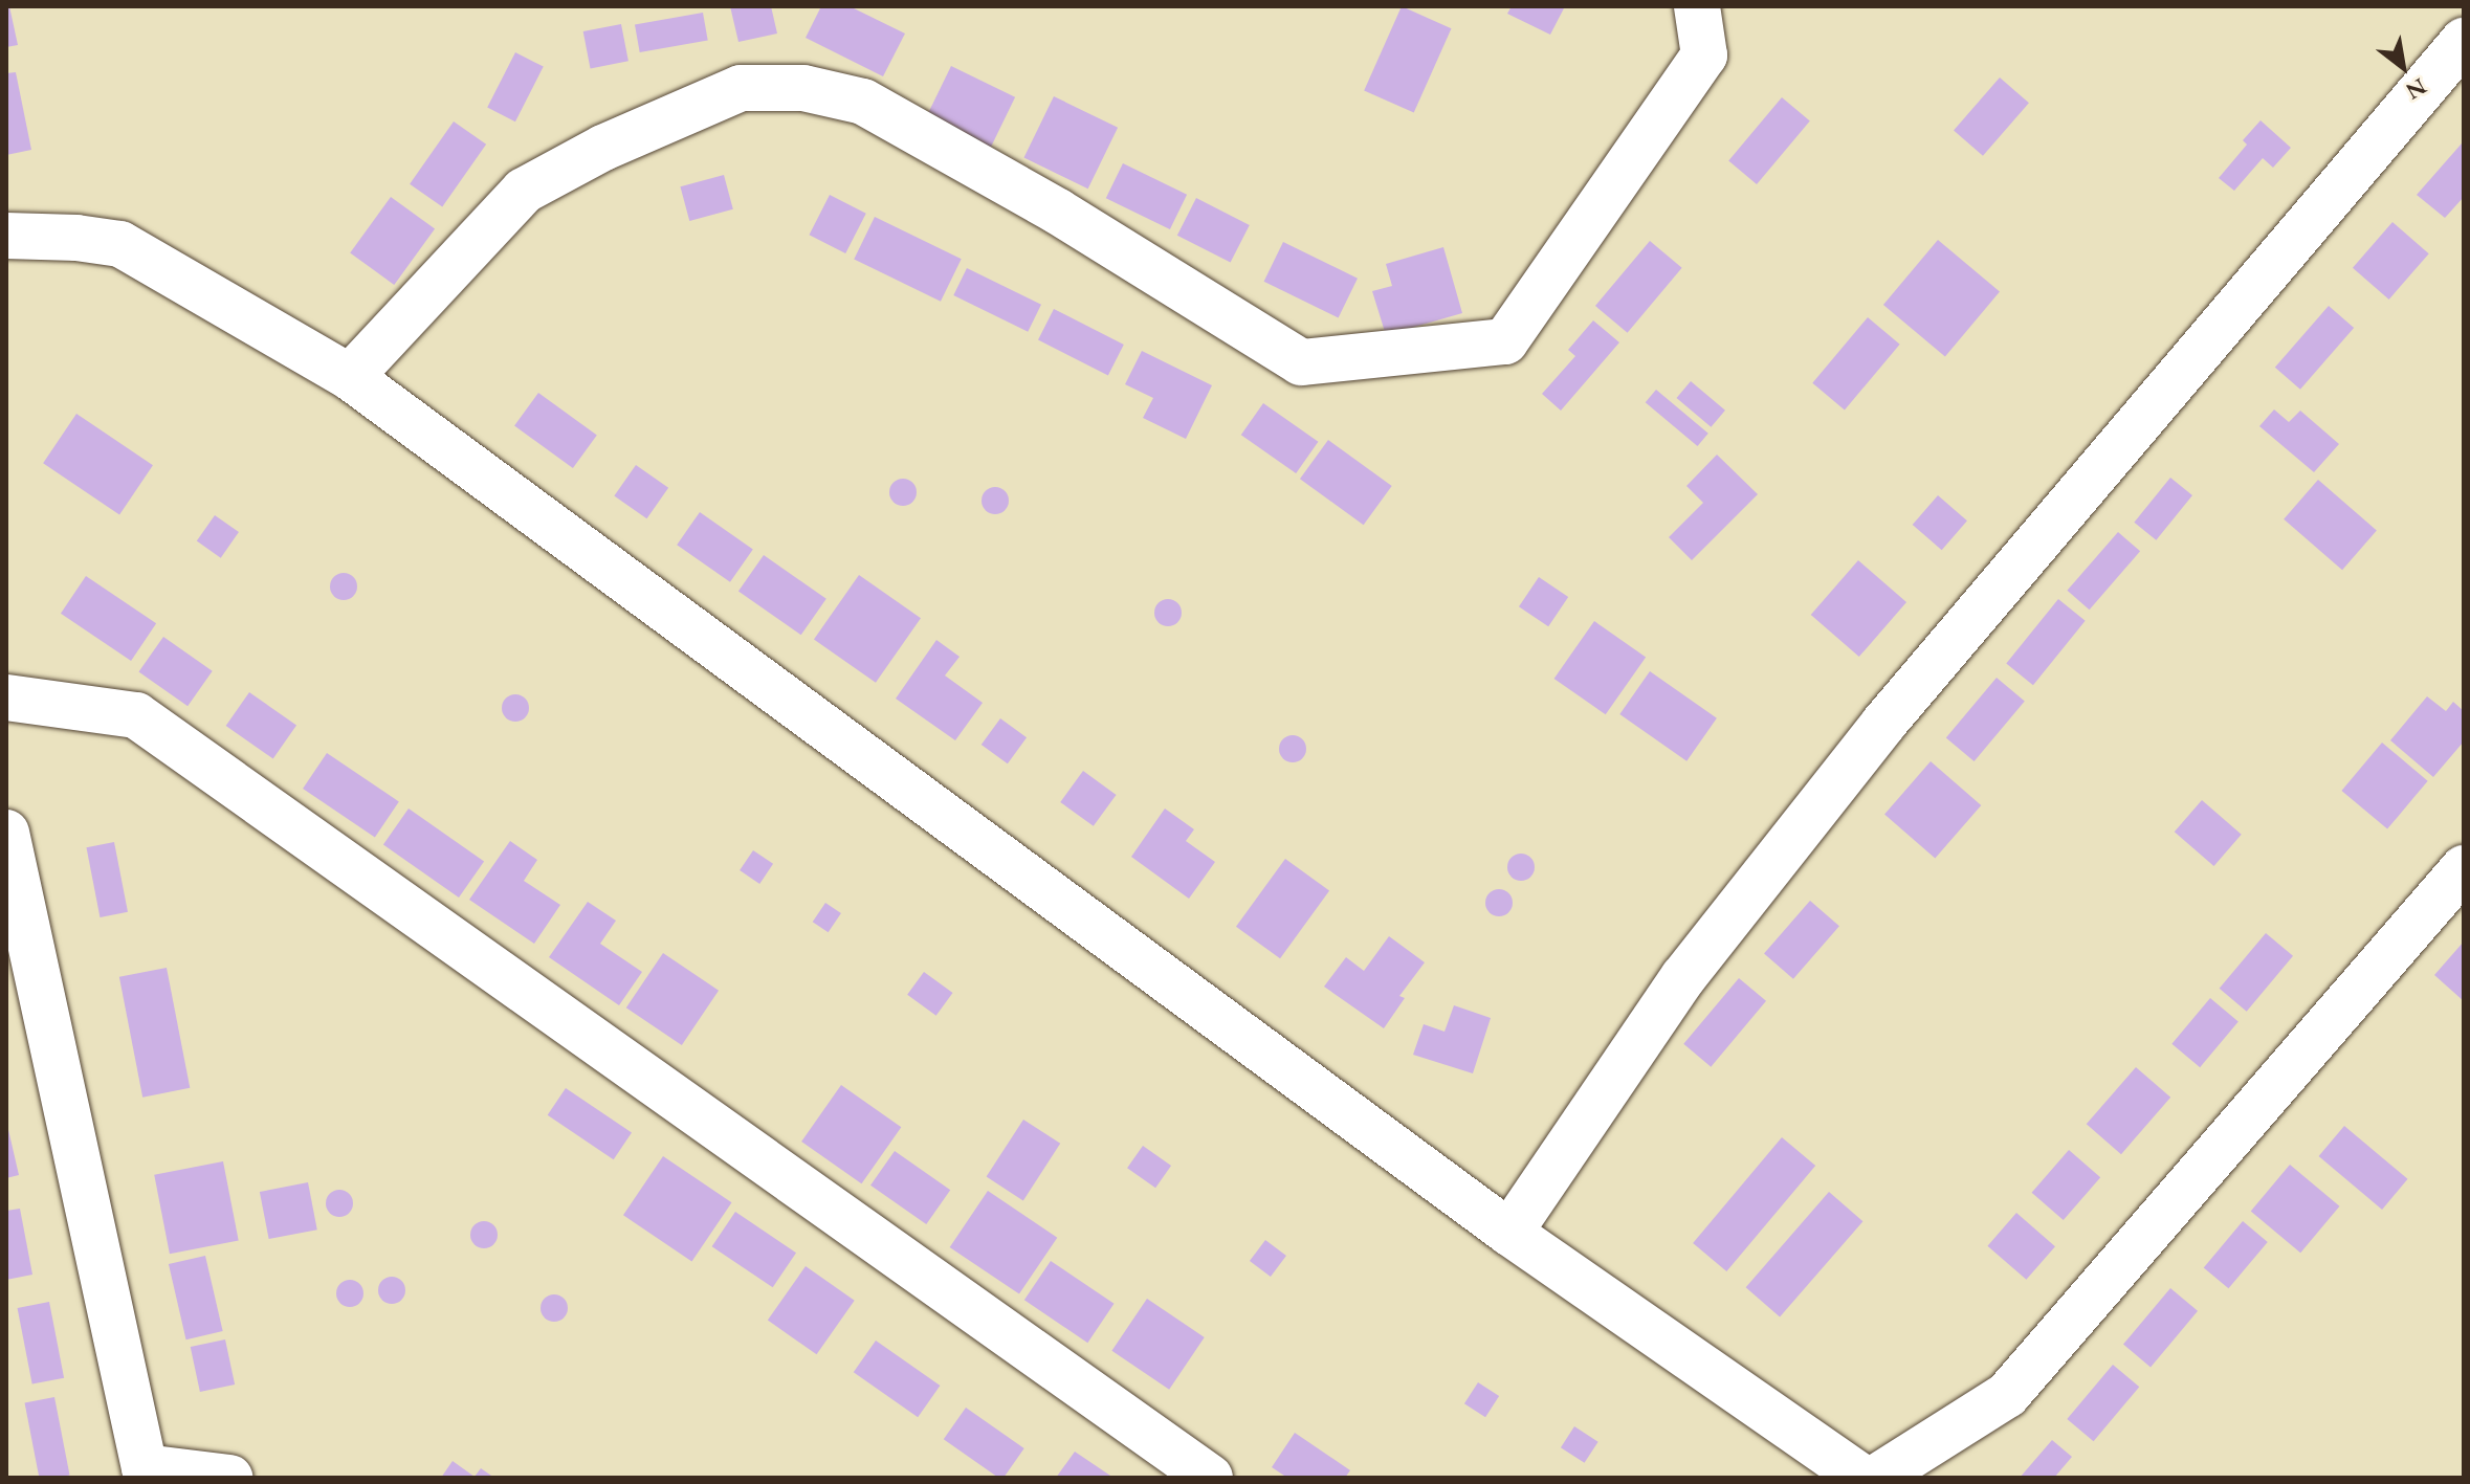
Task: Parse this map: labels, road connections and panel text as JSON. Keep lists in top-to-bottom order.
{
  "north": "bottom right"
}
